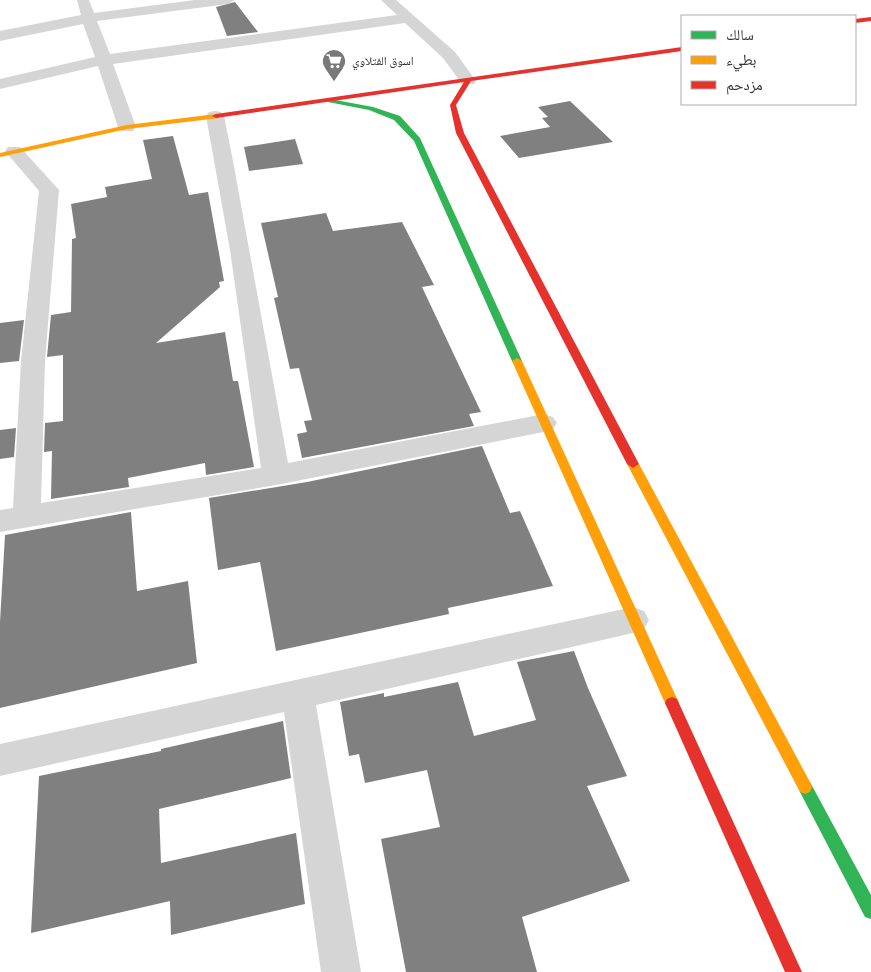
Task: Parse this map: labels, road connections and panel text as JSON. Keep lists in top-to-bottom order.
{
  "places": {
    "supermarket": ["اسوق الفتلاوي"]
  },
  "legend": ["سالك", "بطيء", "مزدحم"]
}
